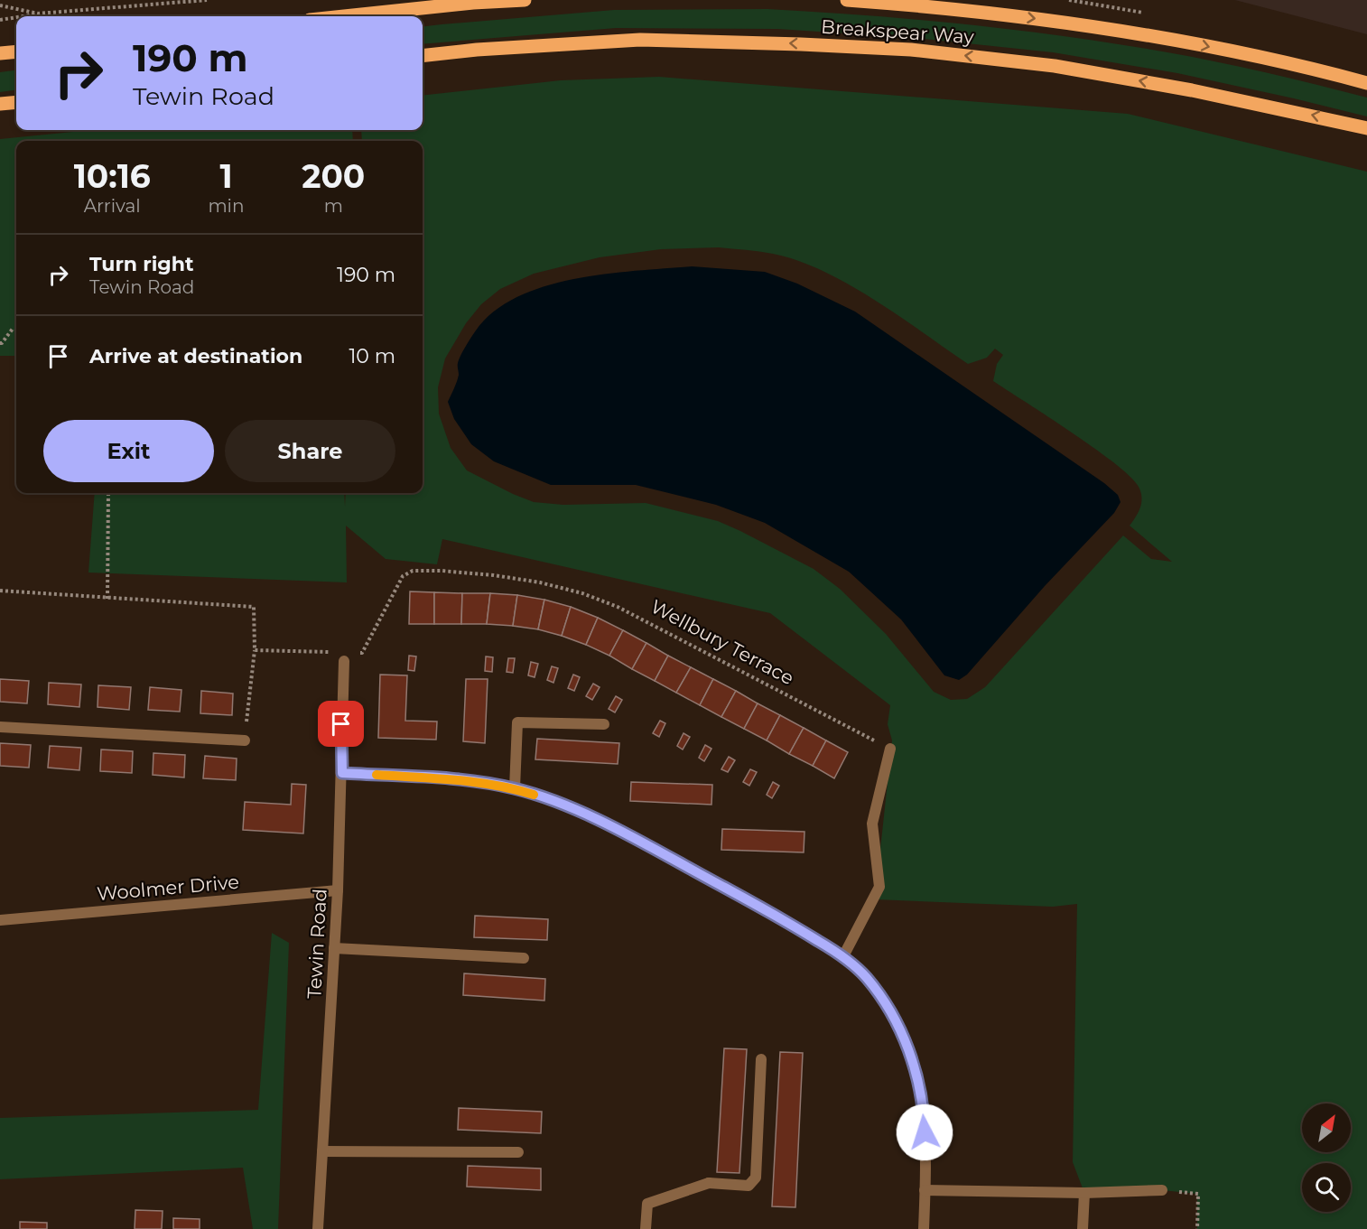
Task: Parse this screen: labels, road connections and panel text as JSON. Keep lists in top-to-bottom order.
{
  "streets": {
    "main road": ["Breakspear Way"],
    "street": ["Woolmer Drive", "Tewin Road"],
    "path": ["Wellbury Terrace"]
  },
  "crossings": [
    ["Wellbury Terrace", "Tewin Road"],
    ["Woolmer Drive", "Tewin Road"]
  ],
  "north": "top right",
  "page": {
    "turn": ["190 m", "Tewin Road"],
    "eta": [
      "10:16",
      "Arrival",
      "1",
      "min",
      "200",
      "m"
    ],
    "list": [
      {
        "name": "Turn right",
        "note": "Tewin Road",
        "value": "190 m"
      },
      {
        "name": "Arrive at destination",
        "value": "10 m"
      }
    ],
    "buttons": ["Exit", "Share"]
  }
}
